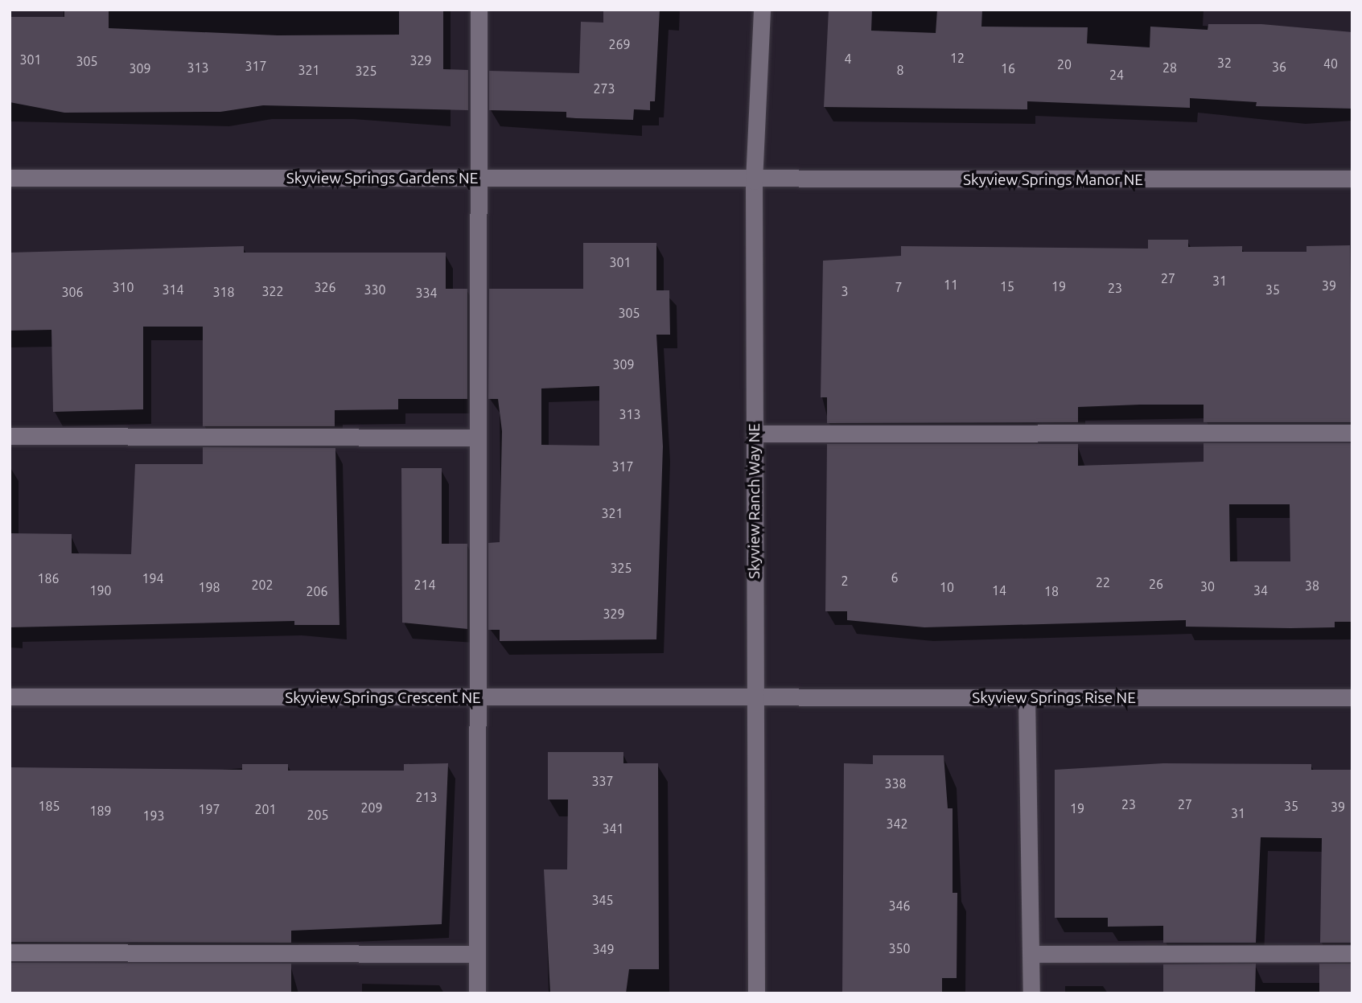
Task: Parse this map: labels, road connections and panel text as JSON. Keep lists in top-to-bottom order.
{
  "streets": {
    "street": [
      "Skyview Springs Gardens NE",
      "Skyview Springs Manor NE",
      "Skyview Ranch Way NE",
      "Skyview Springs Crescent NE",
      "Skyview Springs Rise NE"
    ]
  },
  "crossings": [
    ["Skyview Springs Gardens NE", "Skyview Springs Manor NE"],
    ["Skyview Springs Gardens NE", "Skyview Ranch Way NE"],
    ["Skyview Springs Manor NE", "Skyview Ranch Way NE"],
    ["Skyview Ranch Way NE", "Skyview Springs Crescent NE"],
    ["Skyview Ranch Way NE", "Skyview Springs Rise NE"],
    ["Skyview Springs Crescent NE", "Skyview Springs Rise NE"]
  ],
  "house_numbers": [
    "269",
    "12",
    "4",
    "301",
    "329",
    "305",
    "32",
    "40",
    "20",
    "317",
    "36",
    "313",
    "28",
    "309",
    "16",
    "321",
    "8",
    "325",
    "24",
    "273",
    "301",
    "27",
    "31",
    "11",
    "39",
    "15",
    "19",
    "310",
    "326",
    "7",
    "23",
    "314",
    "330",
    "35",
    "322",
    "3",
    "306",
    "318",
    "334",
    "305",
    "309",
    "313",
    "317",
    "321",
    "325",
    "6",
    "186",
    "194",
    "2",
    "22",
    "26",
    "202",
    "214",
    "38",
    "30",
    "198",
    "10",
    "190",
    "14",
    "34",
    "206",
    "18",
    "329",
    "337",
    "338",
    "213",
    "23",
    "27",
    "185",
    "35",
    "39",
    "209",
    "19",
    "197",
    "201",
    "189",
    "31",
    "205",
    "193",
    "342",
    "341",
    "345",
    "346",
    "350",
    "349"
  ]
}
